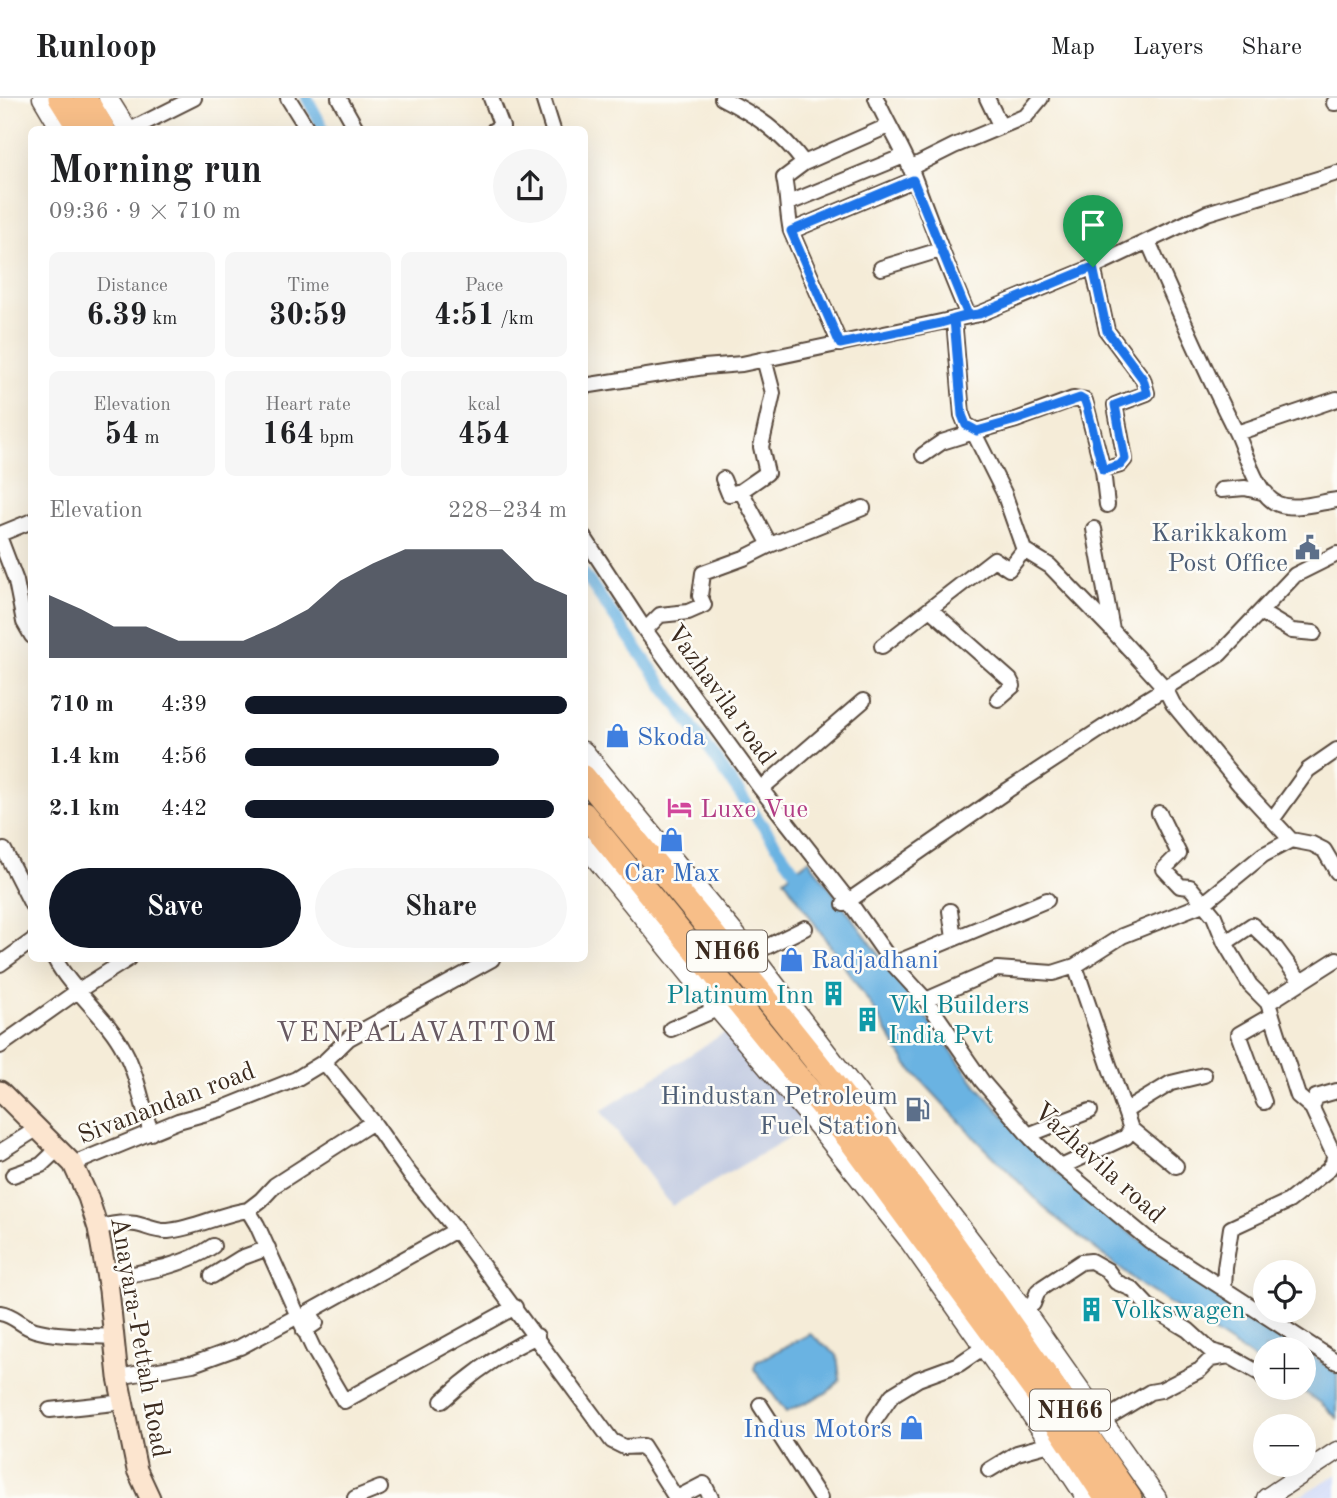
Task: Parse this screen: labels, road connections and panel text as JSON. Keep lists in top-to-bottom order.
{
  "streets": {
    "highway": ["NH66"],
    "main road": ["Anayara-Pettah Road"],
    "street": ["Vazhavila road", "Sivanandan road"]
  },
  "crossings": [
    ["Sivanandan road", "Anayara-Pettah Road"]
  ],
  "districts": ["VENPALAVATTOM"],
  "places": {
    "public building": ["Karikkakom Post Office"],
    "shop": [
      "Skoda",
      "Car Max",
      "Radjadhani",
      "Indus Motors"
    ],
    "hotel": ["Luxe Vue"],
    "building": ["Platinum Inn", "Vkl Builders India Pvt", "Volkswagen"],
    "fuel station": ["Hindustan Petroleum Fuel Station"]
  },
  "page": {
    "header": "Runloop",
    "nav": ["Map", "Layers", "Share"],
    "heading": ["Morning run", "09:36 · 9 × 710 m"],
    "stats": [
      ["Distance", "6.39 km"],
      ["Time", "30:59"],
      ["Pace", "4:51 /km"],
      ["Elevation", "54 m"],
      ["Heart rate", "164 bpm"],
      ["kcal", "454"]
    ],
    "chart": ["Elevation", "228–234 m"],
    "list": [
      {
        "name": "710 m",
        "note": "4:39"
      },
      {
        "name": "1.4 km",
        "note": "4:56"
      },
      {
        "name": "2.1 km",
        "note": "4:42"
      }
    ],
    "buttons": ["Save", "Share"],
    "map_buttons": ["+", "−"]
  }
}
